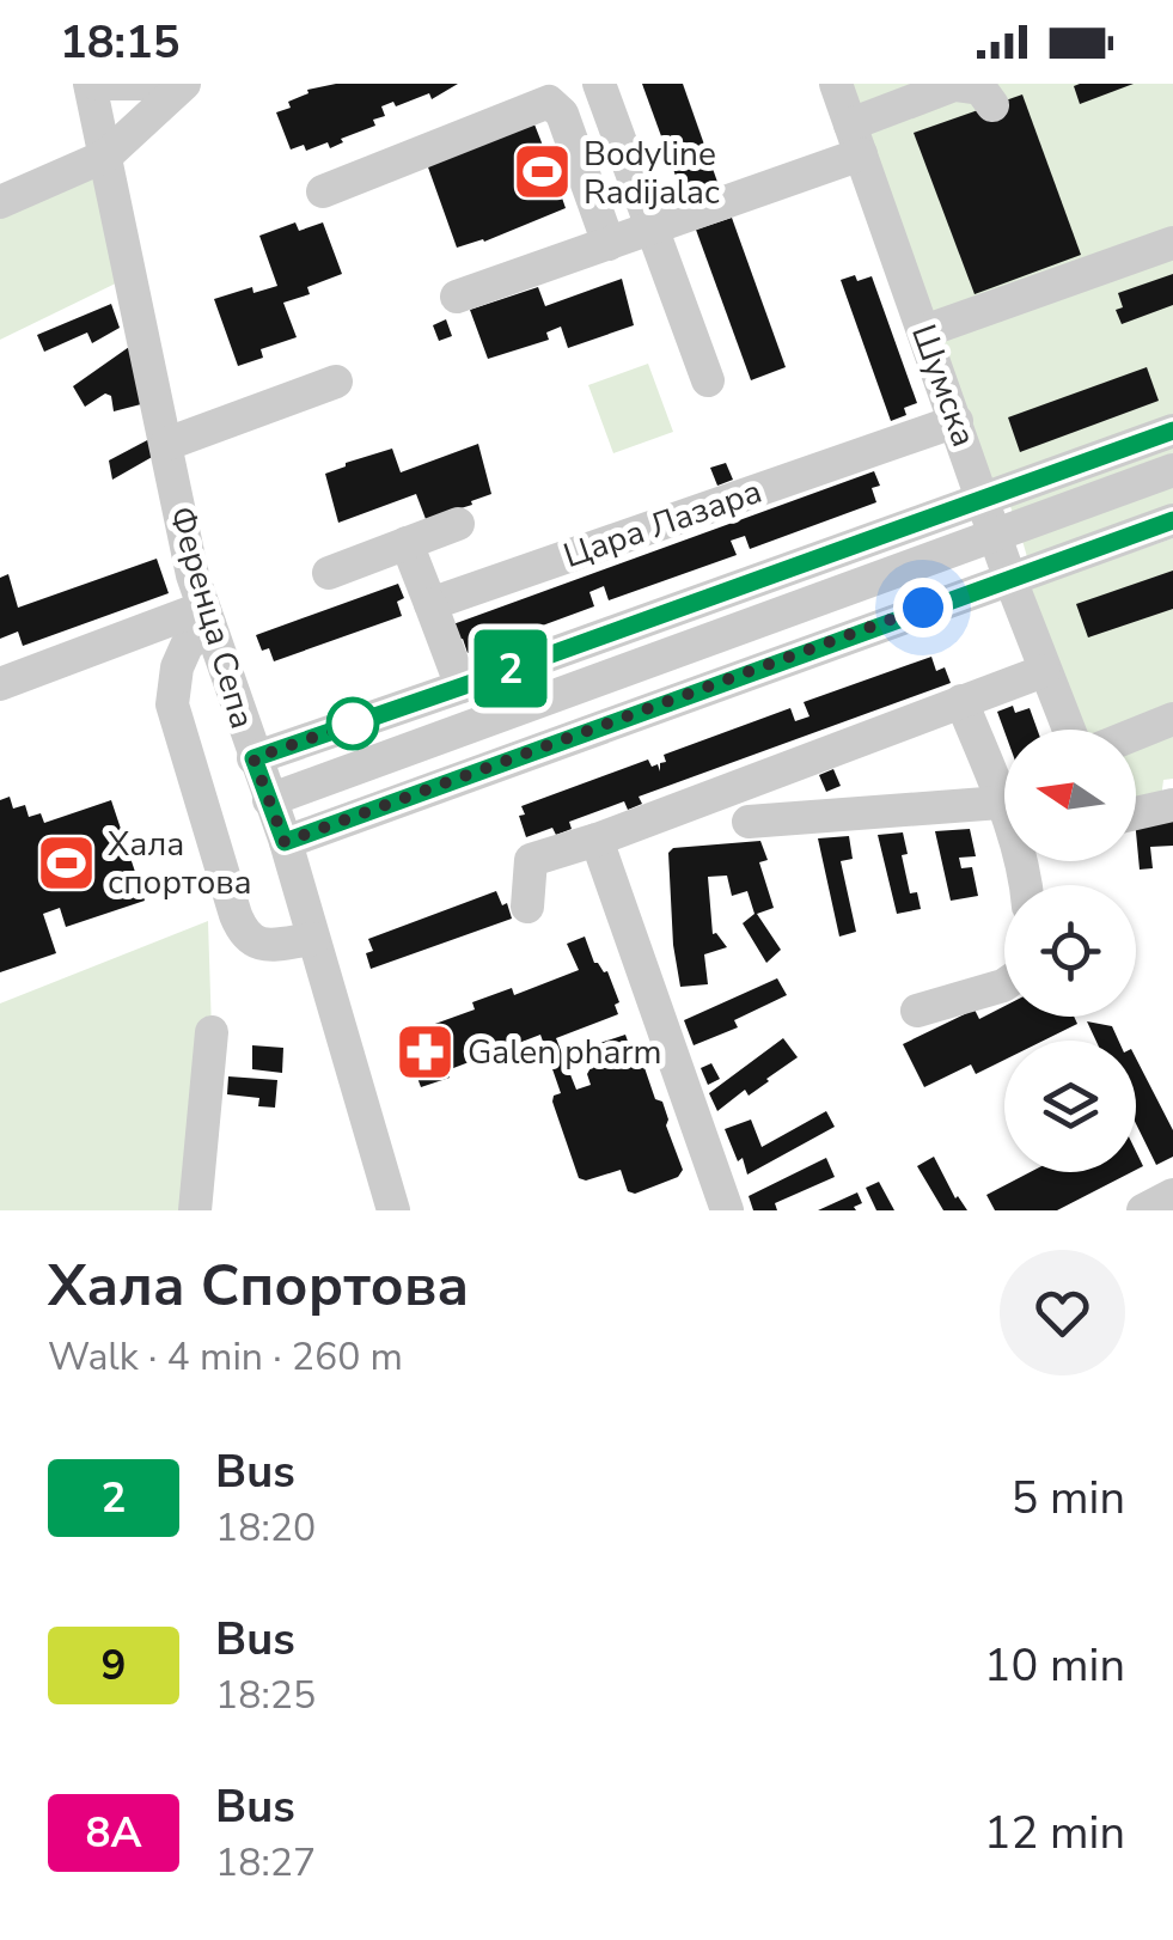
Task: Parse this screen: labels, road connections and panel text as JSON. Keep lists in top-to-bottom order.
{
  "streets": {
    "street": ["Шумска", "Цара Лазара", "Ференца Сепа"]
  },
  "crossings": [
    ["Шумска", "Цара Лазара"]
  ],
  "places": {
    "sports": ["Bodyline Radijalac", "Хала спортова"],
    "pharmacy": ["Galen pharm"]
  },
  "lines": ["bus line 2"],
  "north": "left",
  "page": {
    "status": "18:15",
    "on_map": "2",
    "heading": ["Хала Спортова", "Walk · 4 min · 260 m"],
    "list": [
      {
        "mark": "2",
        "name": "Bus",
        "note": "18:20",
        "value": "5 min"
      },
      {
        "mark": "9",
        "name": "Bus",
        "note": "18:25",
        "value": "10 min"
      },
      {
        "mark": "8A",
        "name": "Bus",
        "note": "18:27",
        "value": "12 min"
      }
    ]
  }
}
